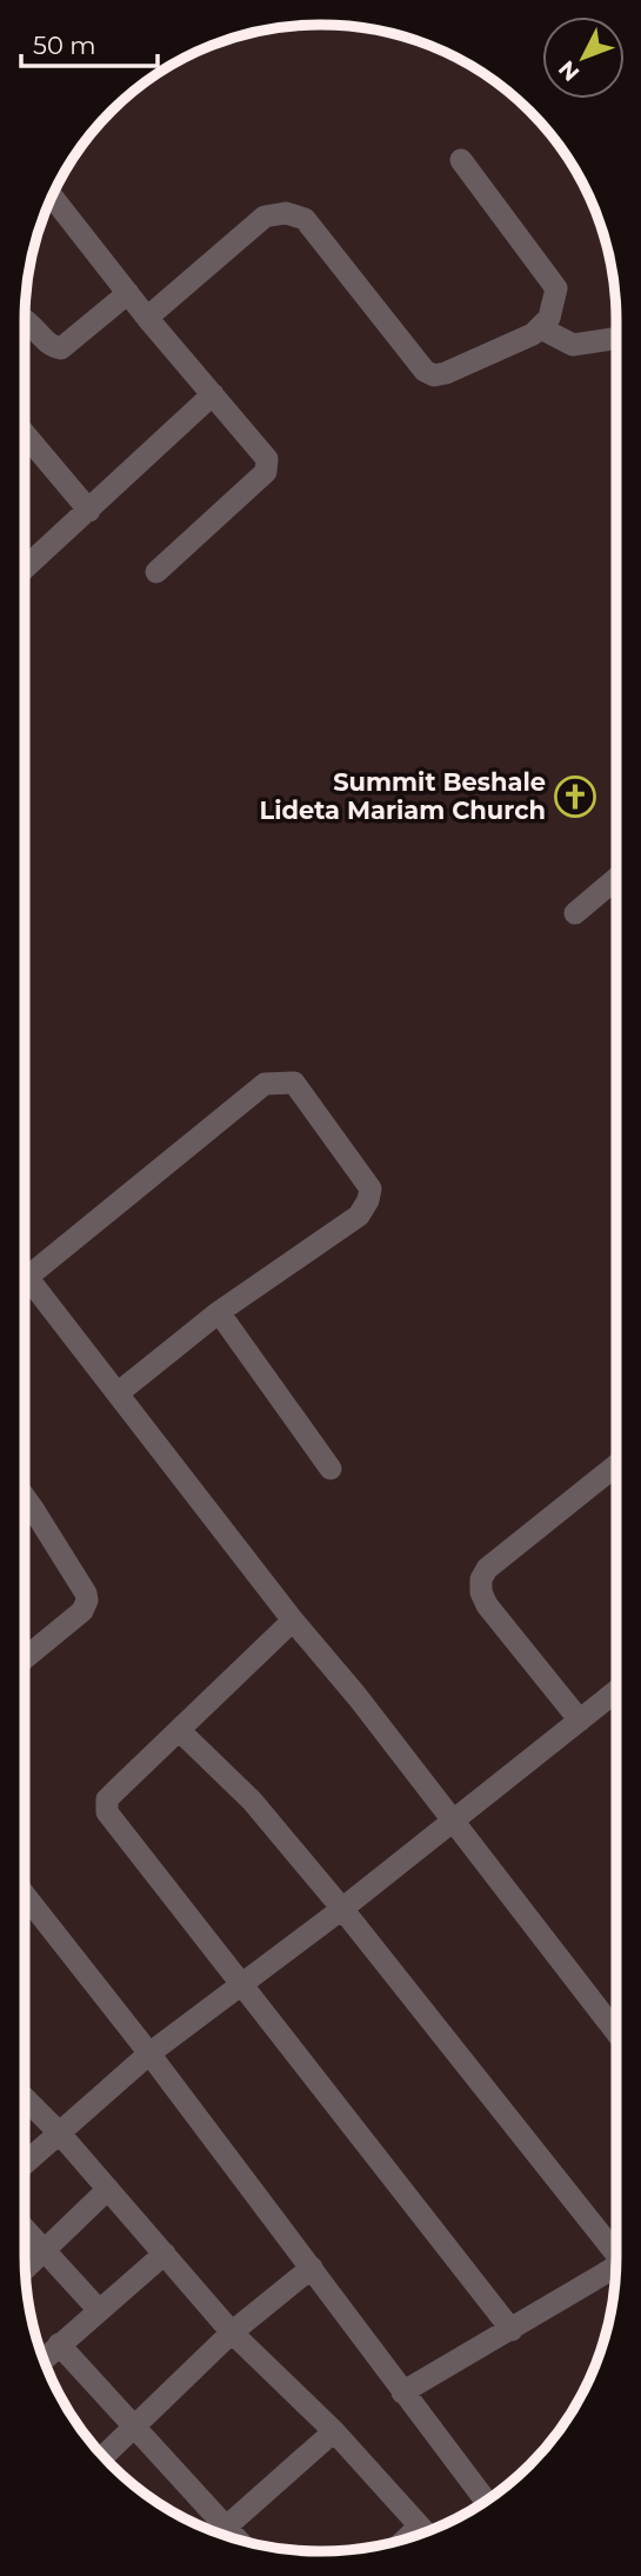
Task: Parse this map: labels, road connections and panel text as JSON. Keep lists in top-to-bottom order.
{
  "places": {
    "church": ["Summit Beshale Lideta Mariam Church"]
  },
  "scale_bar": "50 m",
  "north": "bottom left"
}
